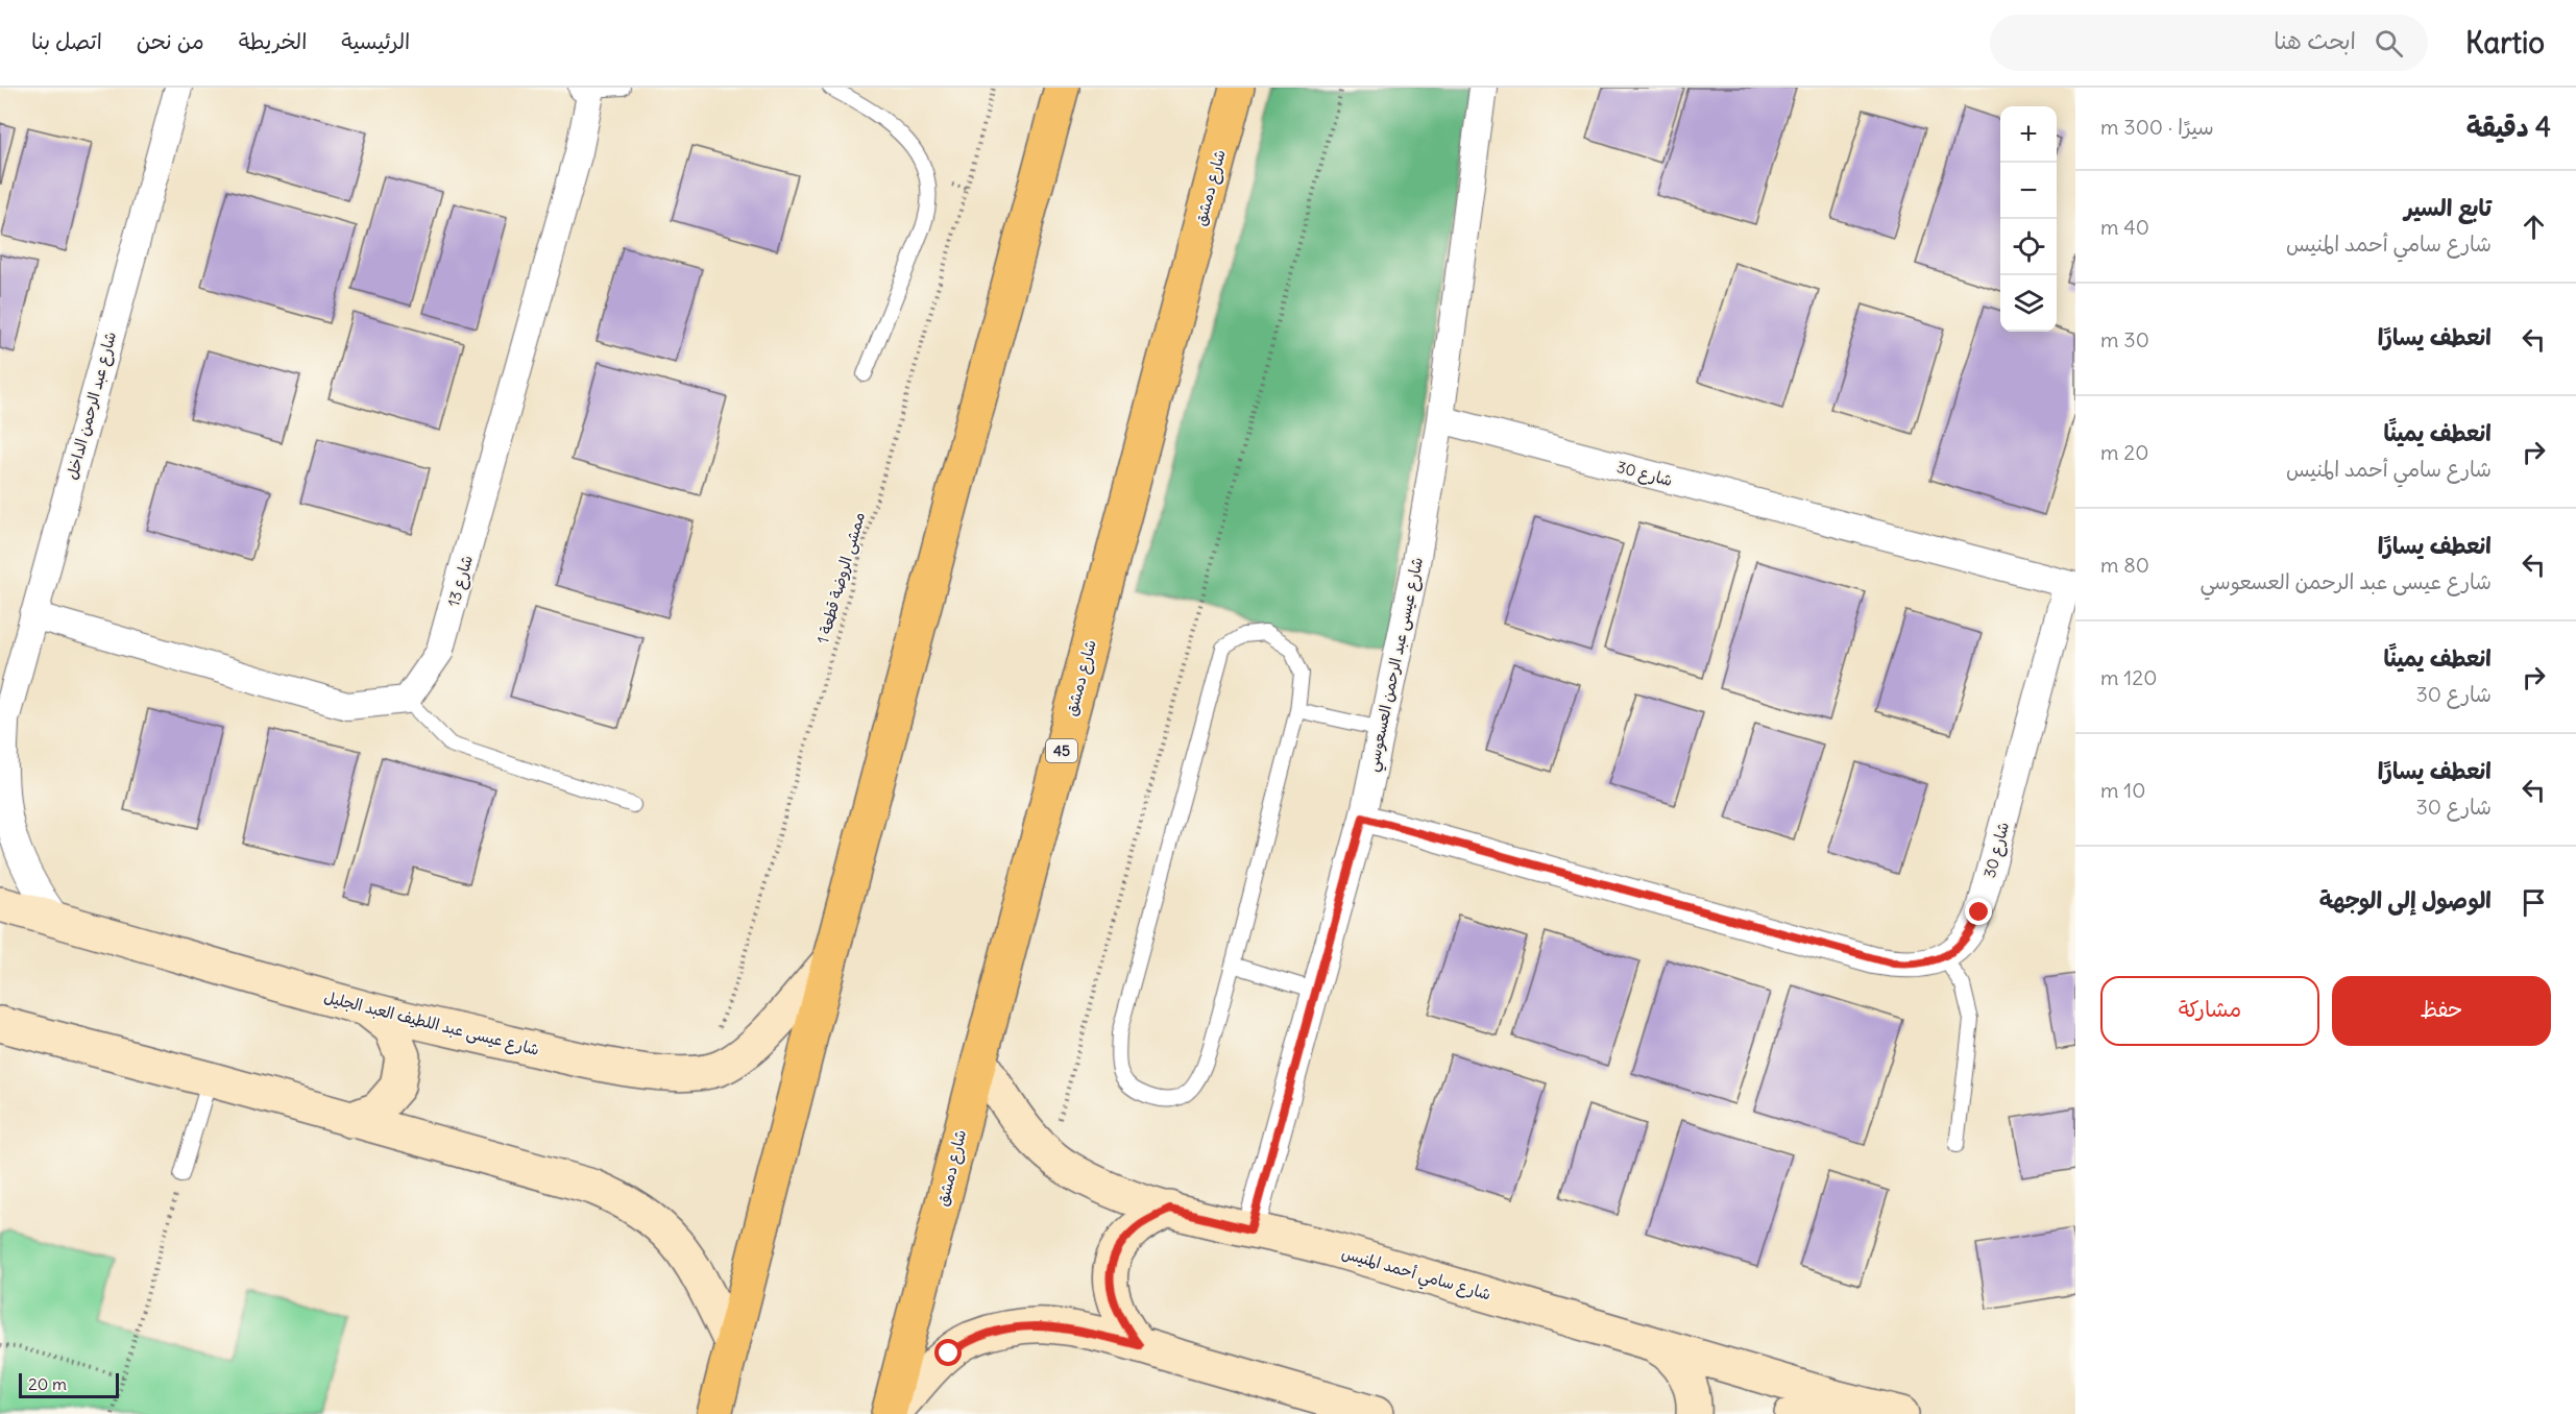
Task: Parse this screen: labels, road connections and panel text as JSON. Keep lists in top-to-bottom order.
{
  "streets": {
    "main road": [
      "شارع دمشق",
      "45",
      "شارع عيسى عبد اللطيف العبد الجليل",
      "شارع سامي أحمد المنيس"
    ],
    "street": [
      "شارع عبد الرحمن الداخل",
      "شارع 30",
      "شارع 13",
      "شارع عيسى عبد الرحمن العسعوسي"
    ],
    "path": ["ممشى الروضة قطعة 1"]
  },
  "crossings": [
    ["شارع دمشق", "شارع سامي أحمد المنيس"],
    ["شارع عبد الرحمن الداخل", "شارع عيسى عبد اللطيف العبد الجليل"],
    ["شارع 30", "شارع عيسى عبد الرحمن العسعوسي"],
    ["ممشى الروضة قطعة 1", "شارع عيسى عبد اللطيف العبد الجليل"],
    ["شارع عيسى عبد الرحمن العسعوسي", "شارع سامي أحمد المنيس"]
  ],
  "scale_bar": "20 m",
  "page": {
    "header": "Kartio",
    "search": "ابحث هنا",
    "nav": [
      "الرئيسية",
      "الخريطة",
      "من نحن",
      "اتصل بنا"
    ],
    "heading": ["4 دقيقة", "سيرًا · 300 m"],
    "map_buttons": ["+", "−"],
    "list": [
      ["تابع السير", "شارع سامي أحمد المنيس", "40 m"],
      ["انعطف يسارًا", "30 m"],
      ["انعطف يمينًا", "شارع سامي أحمد المنيس", "20 m"],
      ["انعطف يسارًا", "شارع عيسى عبد الرحمن العسعوسي", "80 m"],
      ["انعطف يمينًا", "شارع 30", "120 m"],
      ["انعطف يسارًا", "شارع 30", "10 m"],
      "الوصول إلى الوجهة"
    ],
    "buttons": ["حفظ", "مشاركة"],
    "scale": "20 m"
  }
}
